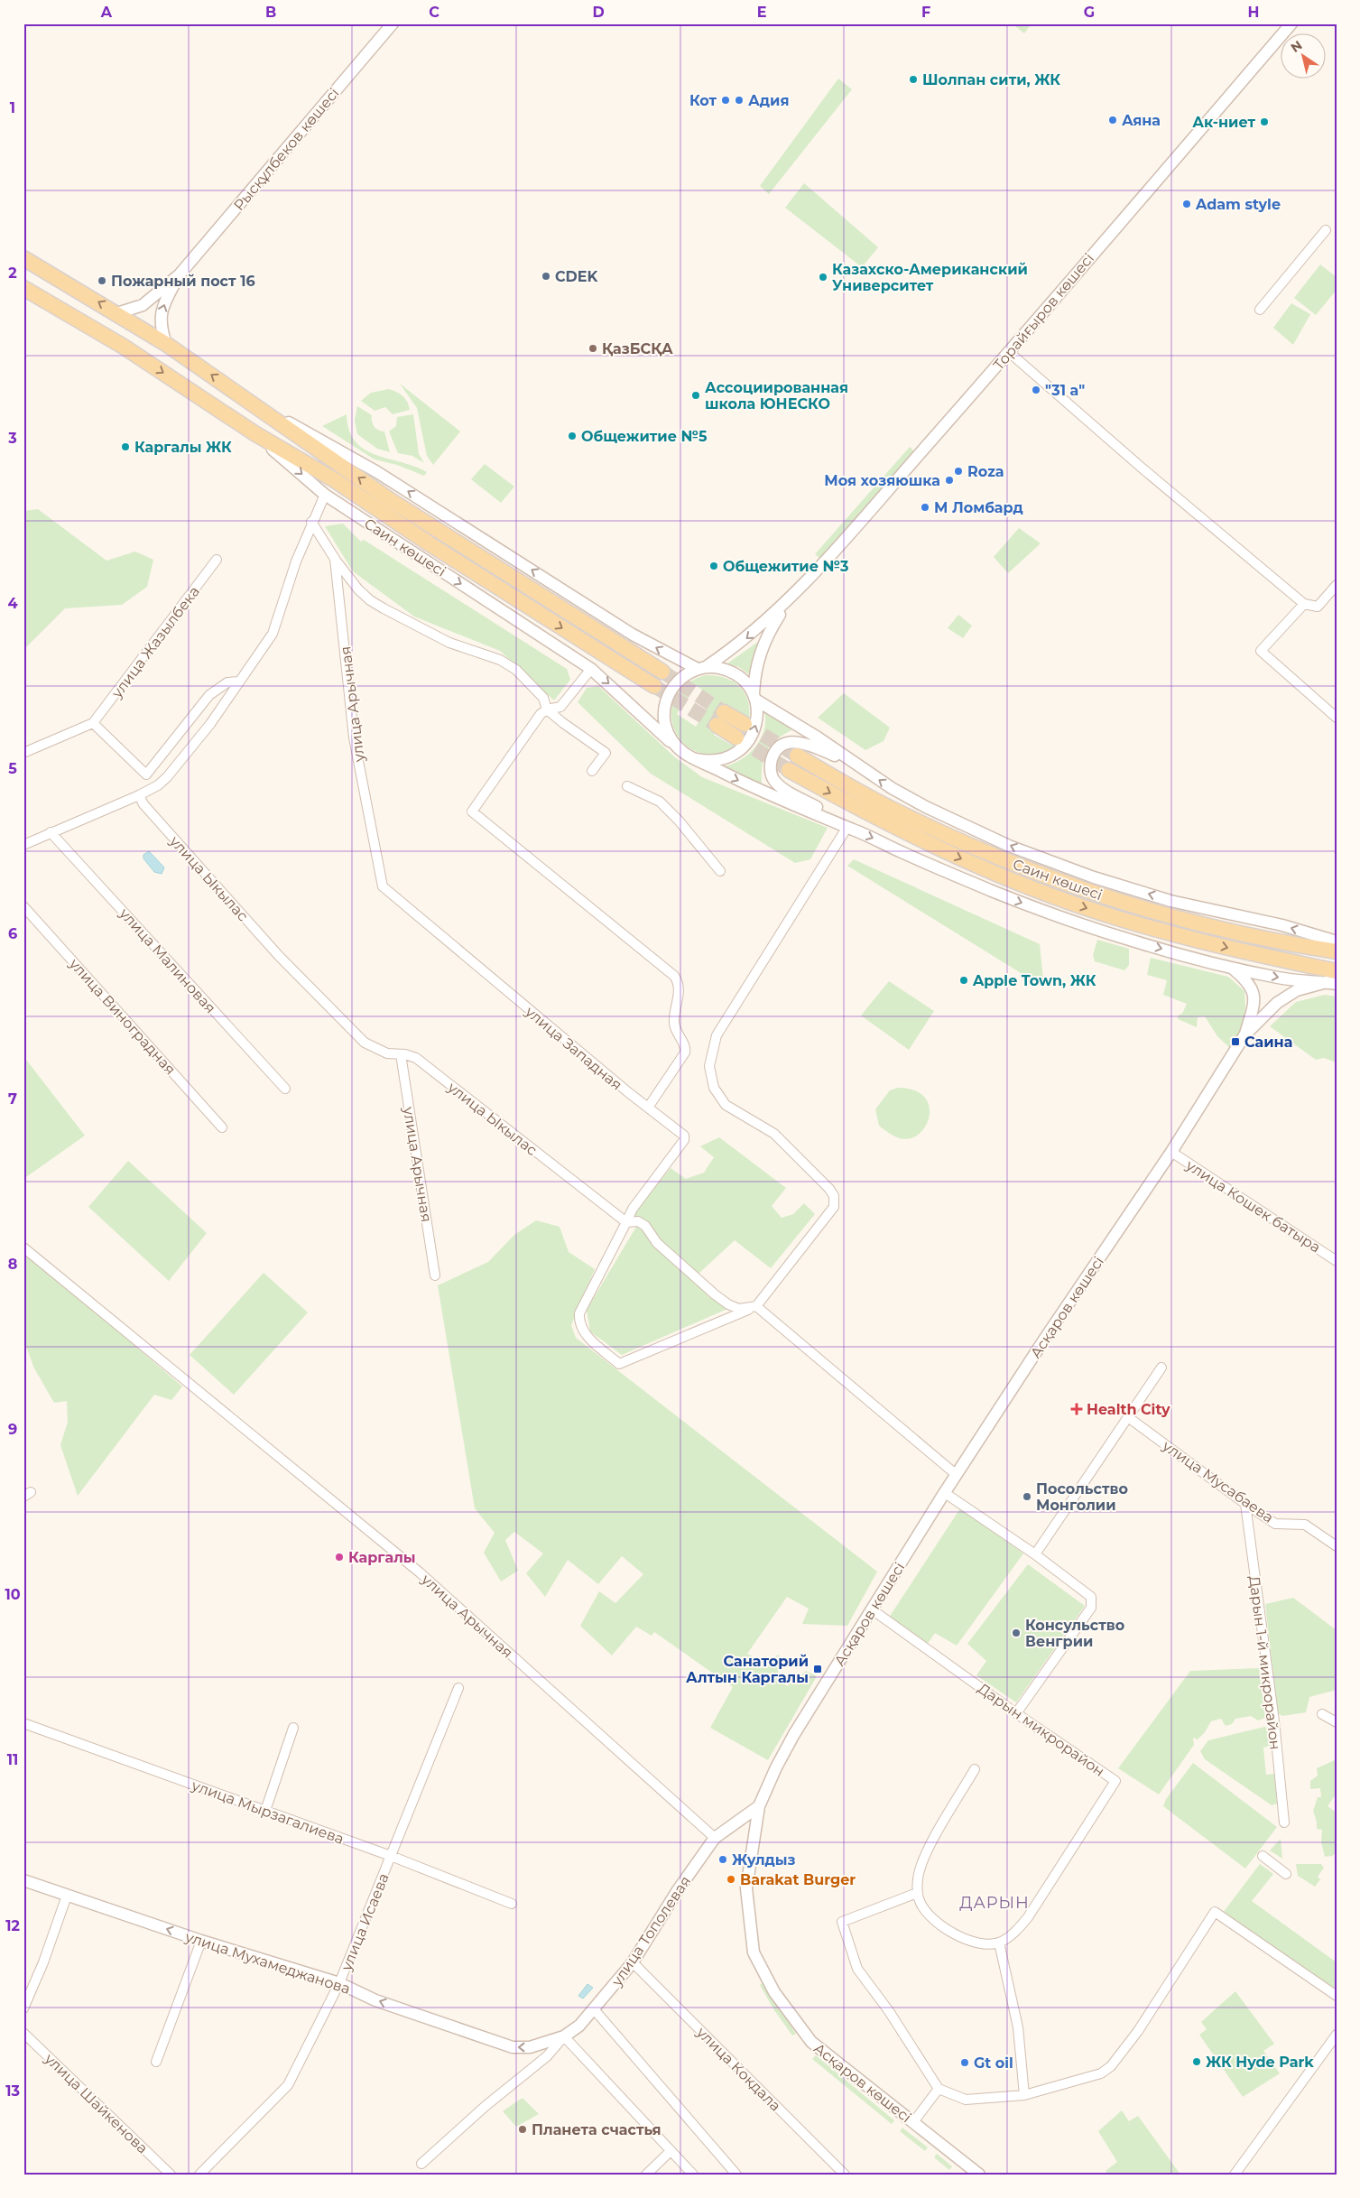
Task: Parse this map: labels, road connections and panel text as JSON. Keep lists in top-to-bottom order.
{
  "streets": {
    "main road": ["Саин көшесі"],
    "street": [
      "Рысқұлбеков көшесі",
      "Торайғыров көшесі",
      "улица Жазылбека",
      "улица Арычная",
      "улица Ыкылас",
      "улица Малиновая",
      "улица Виноградная",
      "улица Западная",
      "улица Кошек батыра",
      "Асқаров көшесі",
      "улица Мусабаева",
      "Дарын 1-й микрорайон",
      "Дарын микрорайон",
      "улица Мырзагалиева",
      "улица Исаева",
      "улица Тополевая",
      "улица Мухамеджанова",
      "улица Кокдала",
      "улица Шайкенова"
    ]
  },
  "crossings": [
    ["улица Арычная", "улица Ыкылас"],
    ["улица Арычная", "улица Западная"],
    ["улица Арычная", "улица Тополевая"],
    ["улица Ыкылас", "улица Западная"],
    ["улица Кошек батыра", "Асқаров көшесі"],
    ["Асқаров көшесі", "Дарын микрорайон"],
    ["Асқаров көшесі", "улица Тополевая"],
    ["улица Мусабаева", "Дарын 1-й микрорайон"],
    ["улица Мырзагалиева", "улица Исаева"],
    ["улица Исаева", "улица Мухамеджанова"],
    ["улица Тополевая", "улица Мухамеджанова"],
    ["улица Тополевая", "улица Кокдала"]
  ],
  "one_way": ["улица Мухамеджанова"],
  "districts": ["ДАРЫН"],
  "places": {
    "other": [
      "Шолпан сити, ЖК",
      "Кот",
      "Адия",
      "Аяна",
      "Ак-ниет",
      "Adam style",
      "CDEK",
      "Казахско-Американский Университет",
      "Пожарный пост 16",
      "ҚазБСҚА",
      "\"31 а\"",
      "Ассоциированная школа ЮНЕСКО",
      "Общежитие №5",
      "Каргалы ЖК",
      "Roza",
      "Моя хозяюшка",
      "М Ломбард",
      "Общежитие №3",
      "Apple Town, ЖК",
      "Посольство Монголии",
      "Каргалы",
      "Консульство Венгрии",
      "Жулдыз",
      "Barakat Burger",
      "ЖК Hyde Park",
      "Gt oil",
      "Планета счастья"
    ],
    "transit": ["Саина", "Санаторий Алтын Каргалы"],
    "health": ["Health City"]
  },
  "north": "top left",
  "grid": {
    "columns": [
      "A",
      "B",
      "C",
      "D",
      "E",
      "F",
      "G",
      "H"
    ],
    "rows": [
      "1",
      "2",
      "3",
      "4",
      "5",
      "6",
      "7",
      "8",
      "9",
      "10",
      "11",
      "12",
      "13"
    ]
  }
}
